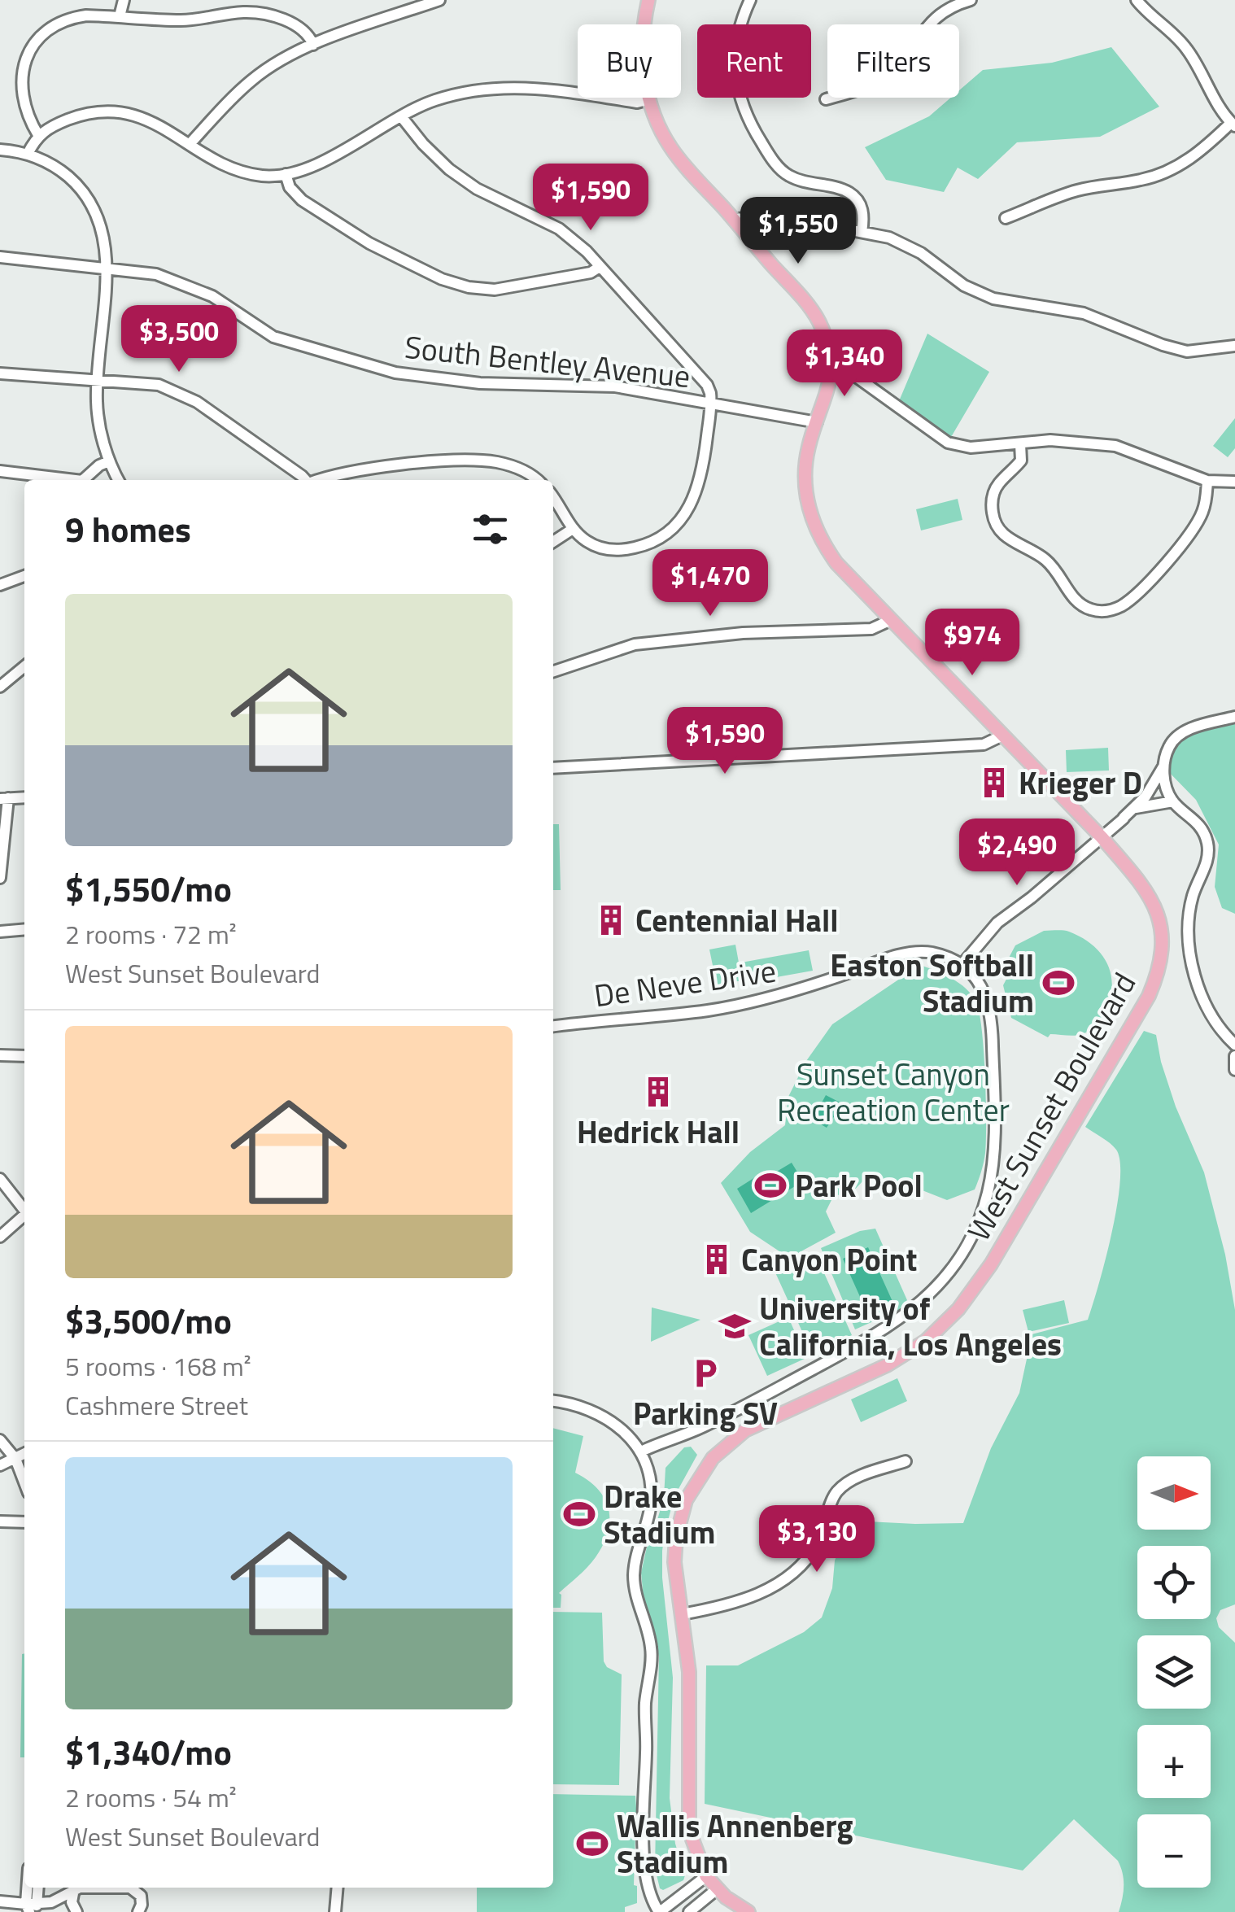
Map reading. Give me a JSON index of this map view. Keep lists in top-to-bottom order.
{
  "streets": {
    "main road": ["West Sunset Boulevard"],
    "street": ["South Bentley Avenue", "De Neve Drive"]
  },
  "crossings": [
    ["South Bentley Avenue", "West Sunset Boulevard"]
  ],
  "parks": ["Sunset Canyon Recreation Center"],
  "places": {
    "building": [
      "Krieger D",
      "Centennial Hall",
      "Hedrick Hall",
      "Canyon Point"
    ],
    "sports": [
      "Easton Softball Stadium",
      "Park Pool",
      "Drake Stadium",
      "Wallis Annenberg Stadium"
    ],
    "school or university": ["University of California, Los Angeles"],
    "parking": ["Parking SV"]
  },
  "north": "right",
  "page": {
    "chip": ["Buy", "Rent", "Filters"],
    "price": [
      "$1,590",
      "$1,550",
      "$3,500",
      "$1,340",
      "$1,470",
      "$974",
      "$1,590",
      "$2,490",
      "$3,130"
    ],
    "heading": "9 homes",
    "list": [
      {
        "name": "$1,550/mo",
        "note": "2 rooms · 72 m² · West Sunset Boulevard"
      },
      {
        "name": "$3,500/mo",
        "note": "5 rooms · 168 m² · Cashmere Street"
      },
      {
        "name": "$1,340/mo",
        "note": "2 rooms · 54 m² · West Sunset Boulevard"
      }
    ],
    "map_buttons": ["+", "−"]
  }
}
